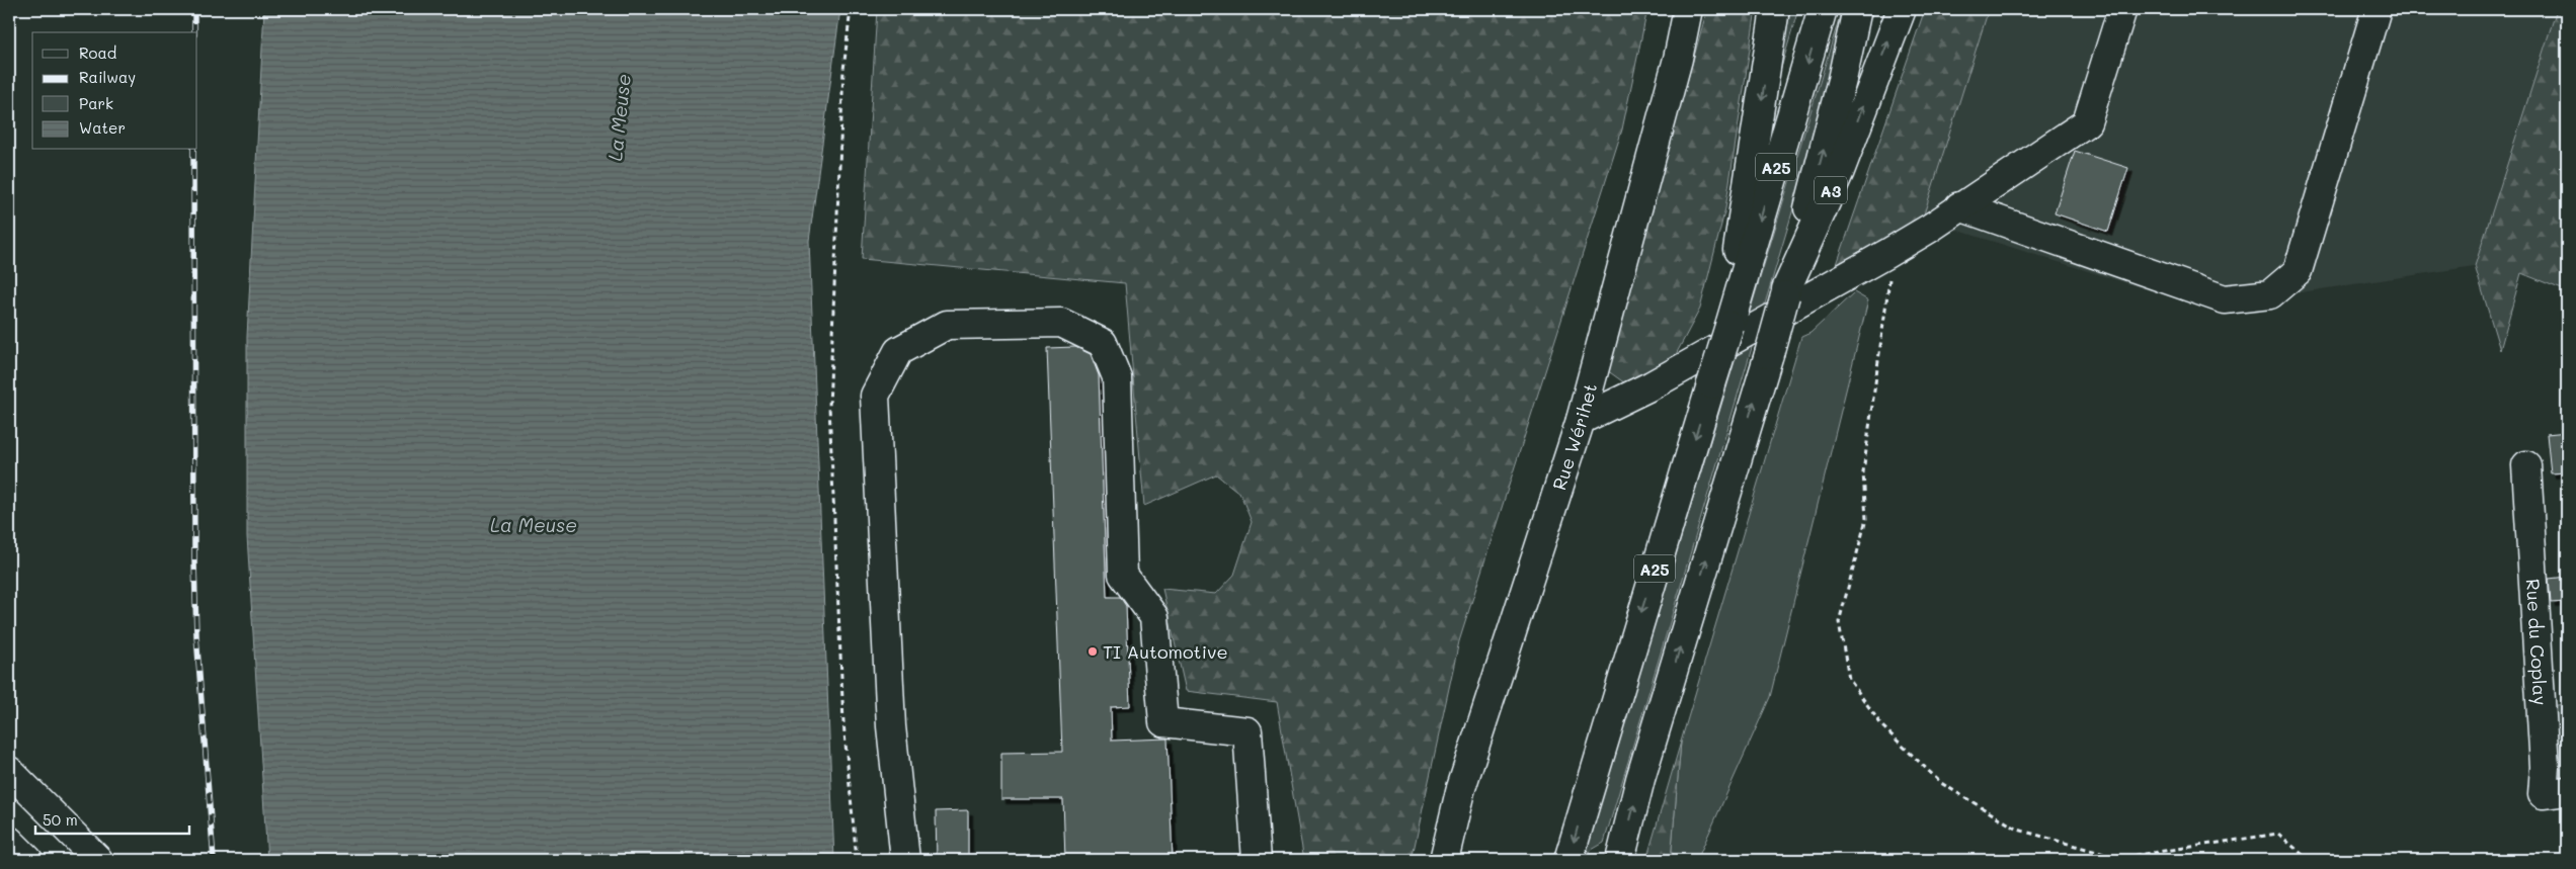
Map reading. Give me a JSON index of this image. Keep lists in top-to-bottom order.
{
  "streets": {
    "main road": [
      "A25",
      "A3",
      "Rue Wérihet",
      "Rue du Coplay"
    ]
  },
  "crossings": [
    ["A25", "A3"]
  ],
  "water": ["La Meuse"],
  "places": ["TI Automotive"],
  "legend": [
    "Road",
    "Railway",
    "Park",
    "Water"
  ],
  "scale_bar": "50 m"
}
